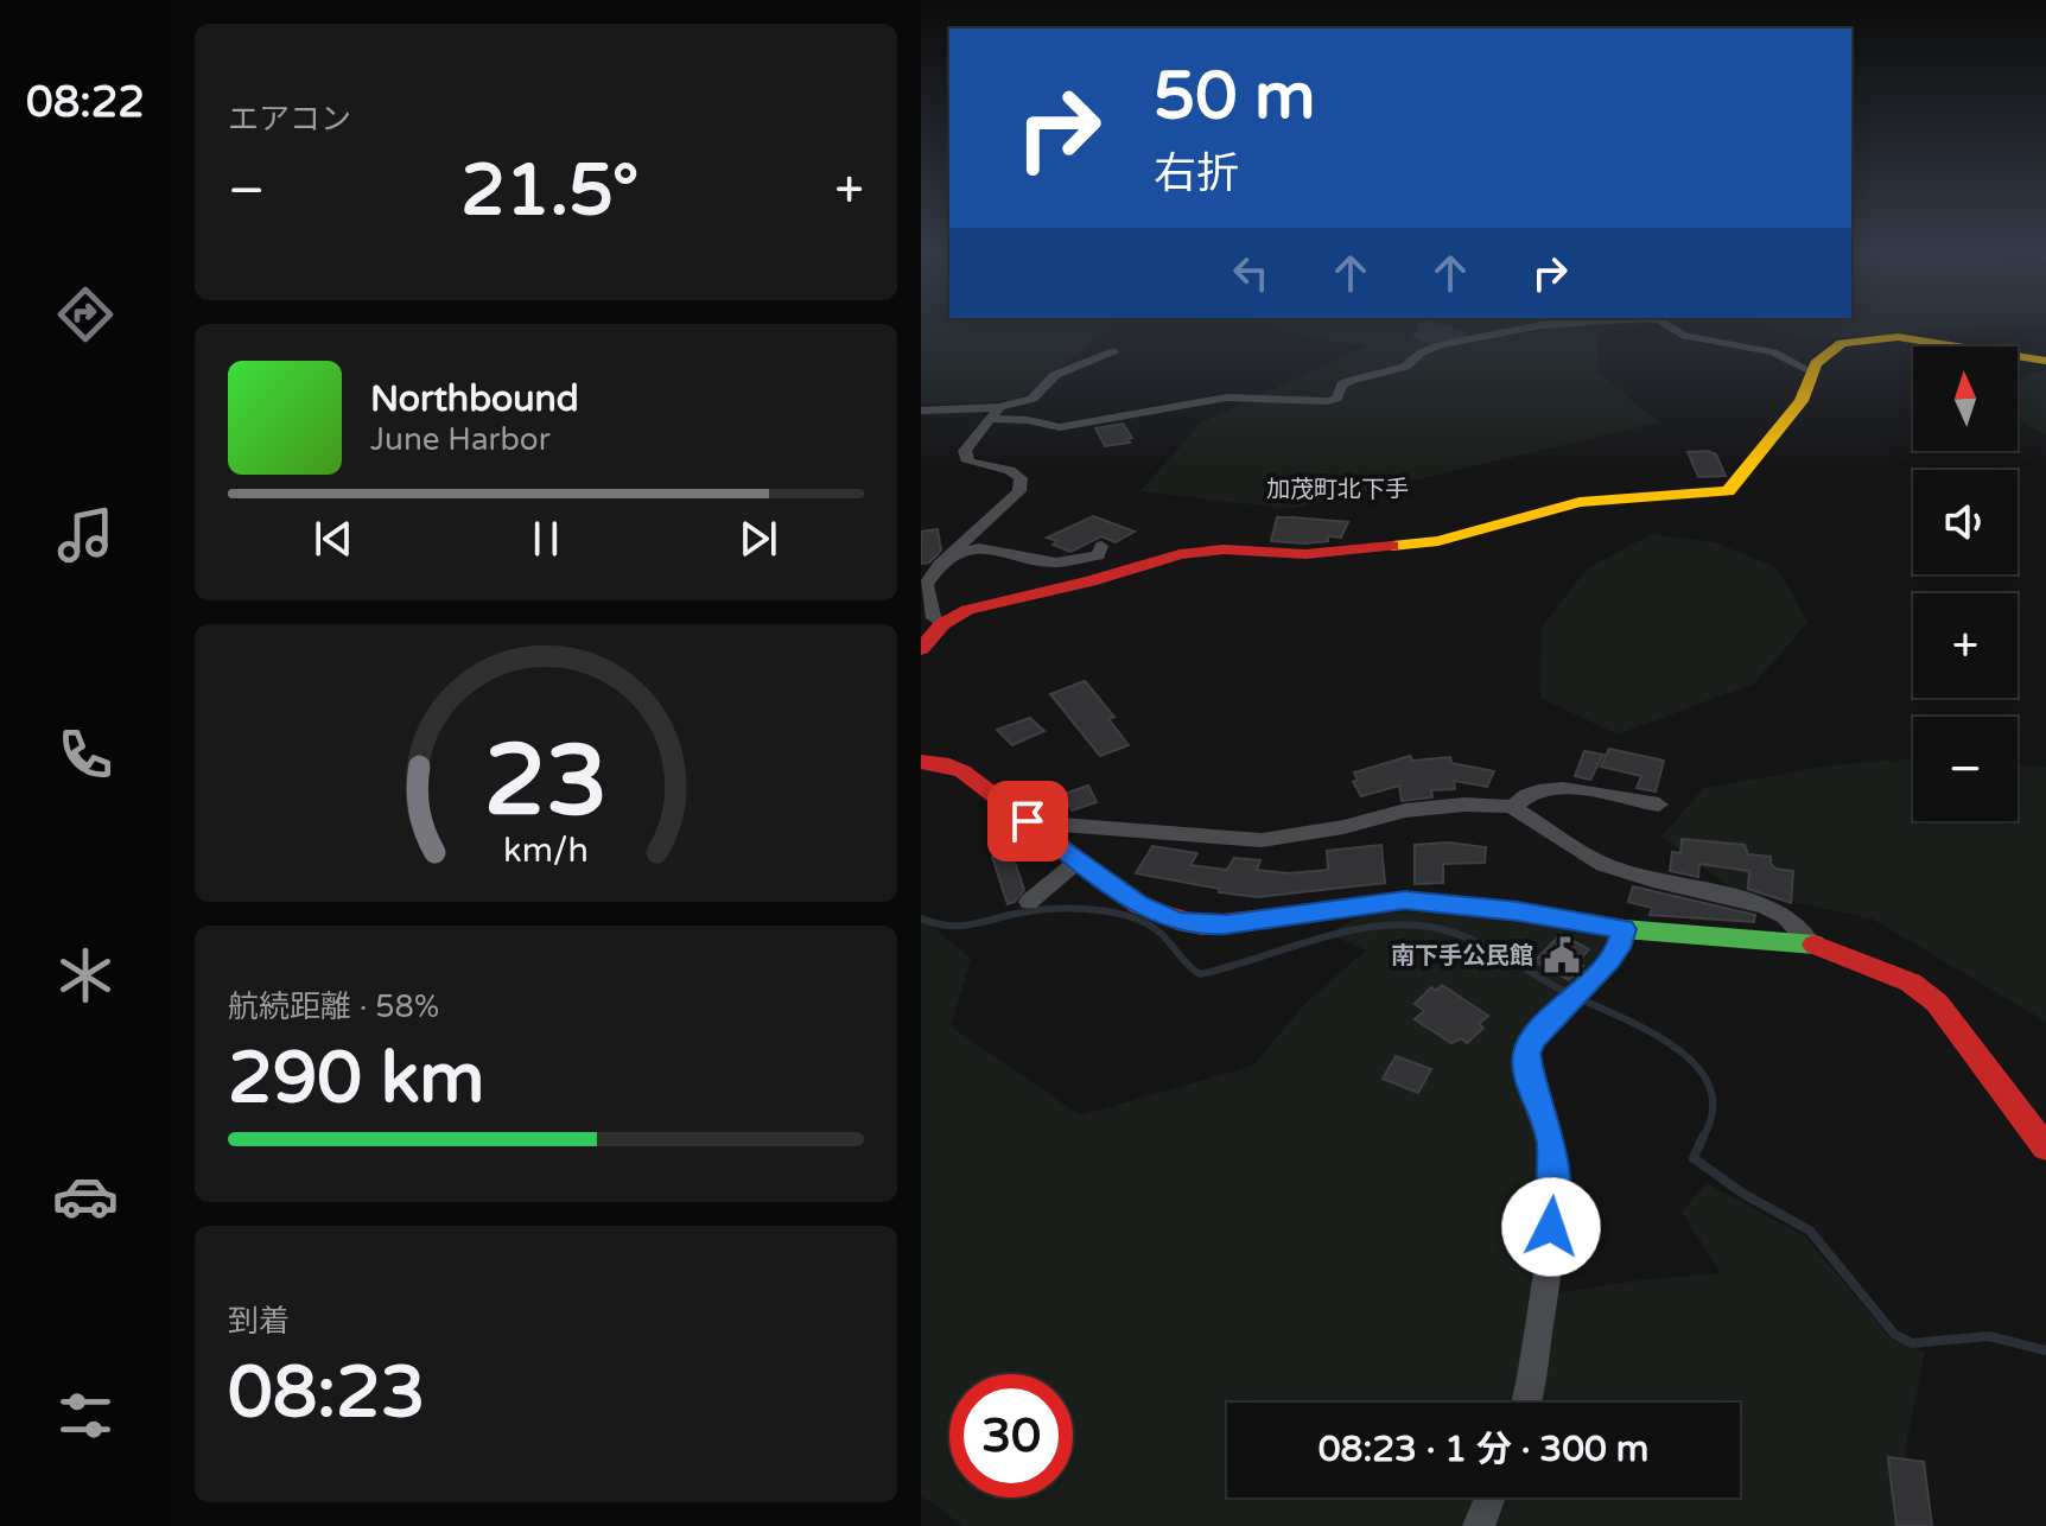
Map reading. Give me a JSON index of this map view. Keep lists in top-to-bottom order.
{
  "districts": ["加茂町北下手"],
  "places": {
    "public building": ["南下手公民館"]
  },
  "north": "top",
  "page": {
    "tabs": "08:22",
    "tile": [
      "エアコン",
      ["航続距離 · 58%", "290 km"],
      ["到着", "08:23"]
    ],
    "turn": ["50 m", "右折"],
    "heat": ["−", "21.5°", "+"],
    "map_buttons": ["+", "−"],
    "song": ["Northbound", "June Harbor"],
    "limit": "30",
    "trip": "08:23 · 1 分 · 300 m",
    "gauge": ["23", "km/h"]
  }
}
